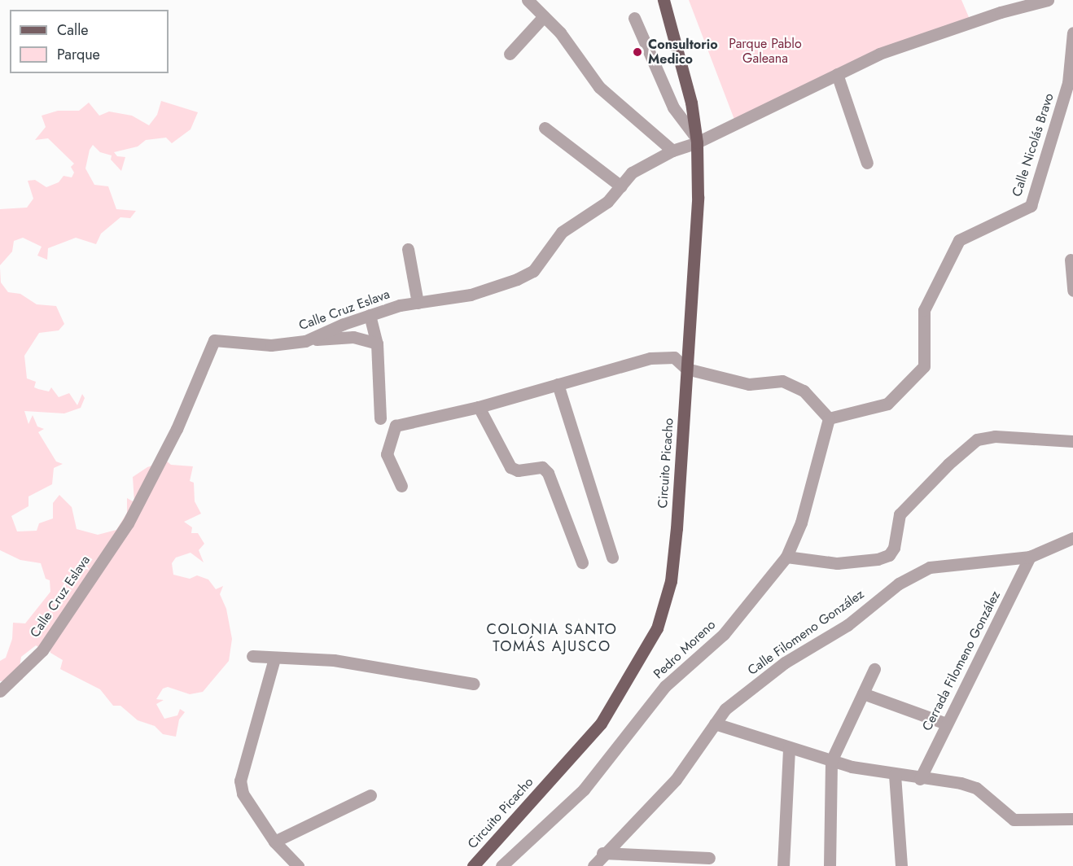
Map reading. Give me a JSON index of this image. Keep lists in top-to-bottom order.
{
  "streets": {
    "main road": ["Circuito Picacho"],
    "street": [
      "Calle Nicolás Bravo",
      "Calle Cruz Eslava",
      "Calle Filomeno González",
      "Pedro Moreno",
      "Cerrada Filomeno González"
    ]
  },
  "crossings": [
    ["Calle Nicolás Bravo", "Pedro Moreno"],
    ["Calle Cruz Eslava", "Circuito Picacho"],
    ["Calle Filomeno González", "Cerrada Filomeno González"]
  ],
  "districts": ["COLONIA SANTO TOMÁS AJUSCO"],
  "parks": ["Parque Pablo Galeana"],
  "places": ["Consultorio Medico"],
  "legend": ["Calle", "Parque"]
}
